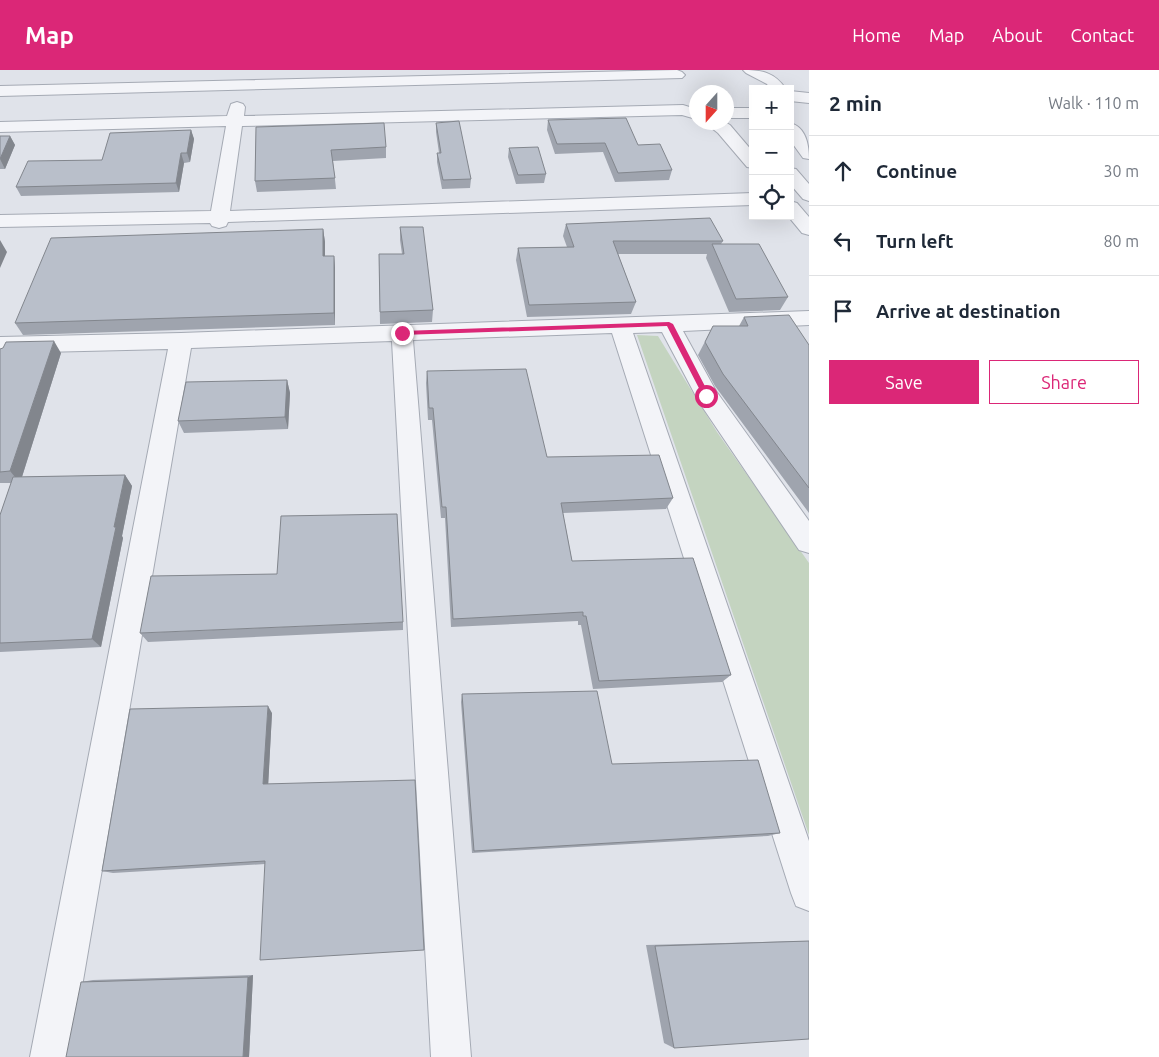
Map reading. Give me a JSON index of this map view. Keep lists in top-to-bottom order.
{
  "north": "bottom",
  "page": {
    "header": "Map",
    "nav": [
      "Home",
      "Map",
      "About",
      "Contact"
    ],
    "heading": ["2 min", "Walk · 110 m"],
    "map_buttons": ["+", "−"],
    "list": [
      ["Continue", "30 m"],
      ["Turn left", "80 m"],
      "Arrive at destination"
    ],
    "buttons": ["Save", "Share"]
  }
}
